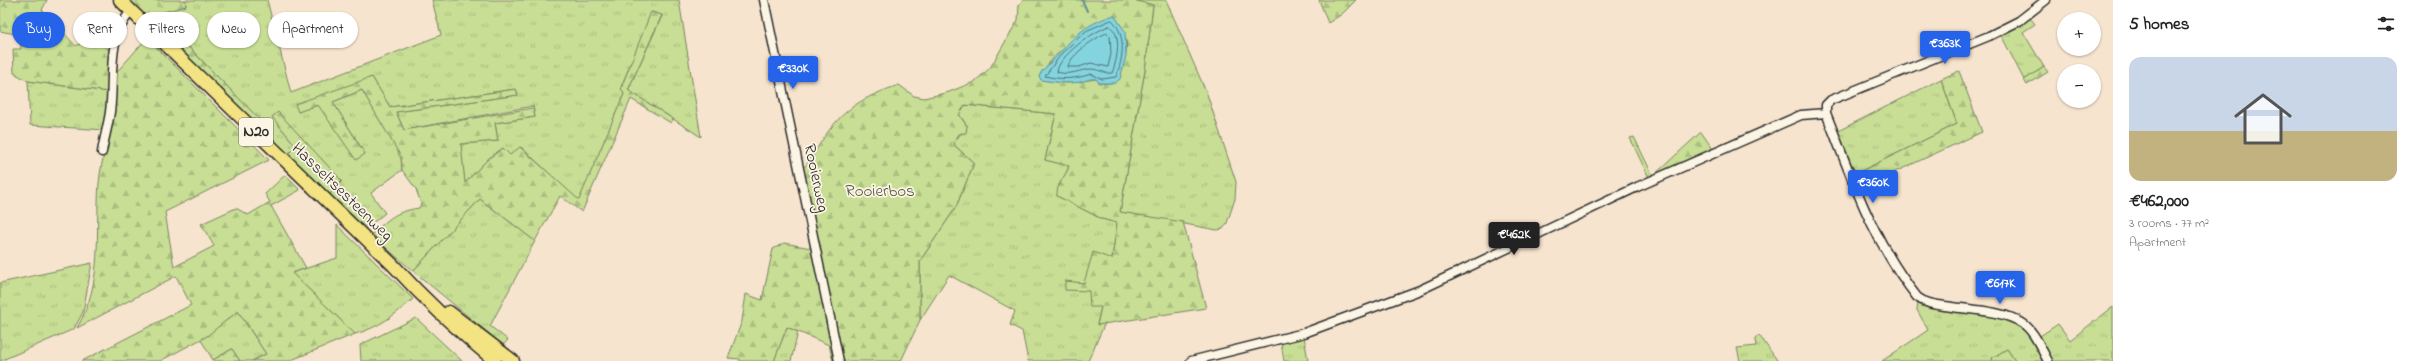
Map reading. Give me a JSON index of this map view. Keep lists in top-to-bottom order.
{
  "streets": {
    "main road": ["N20", "Hasseltsesteenweg"],
    "street": ["Rooierweg"]
  },
  "parks": ["Rooierbos"],
  "page": {
    "heading": "5 homes",
    "map_buttons": ["+", "−"],
    "chip": [
      "Buy",
      "Rent",
      "Filters",
      "New",
      "Apartment"
    ],
    "price": [
      "€363K",
      "€330K",
      "€360K",
      "€462K",
      "€617K"
    ],
    "list": [
      {
        "name": "€462,000",
        "note": "3 rooms · 77 m² · Apartment"
      }
    ]
  }
}
